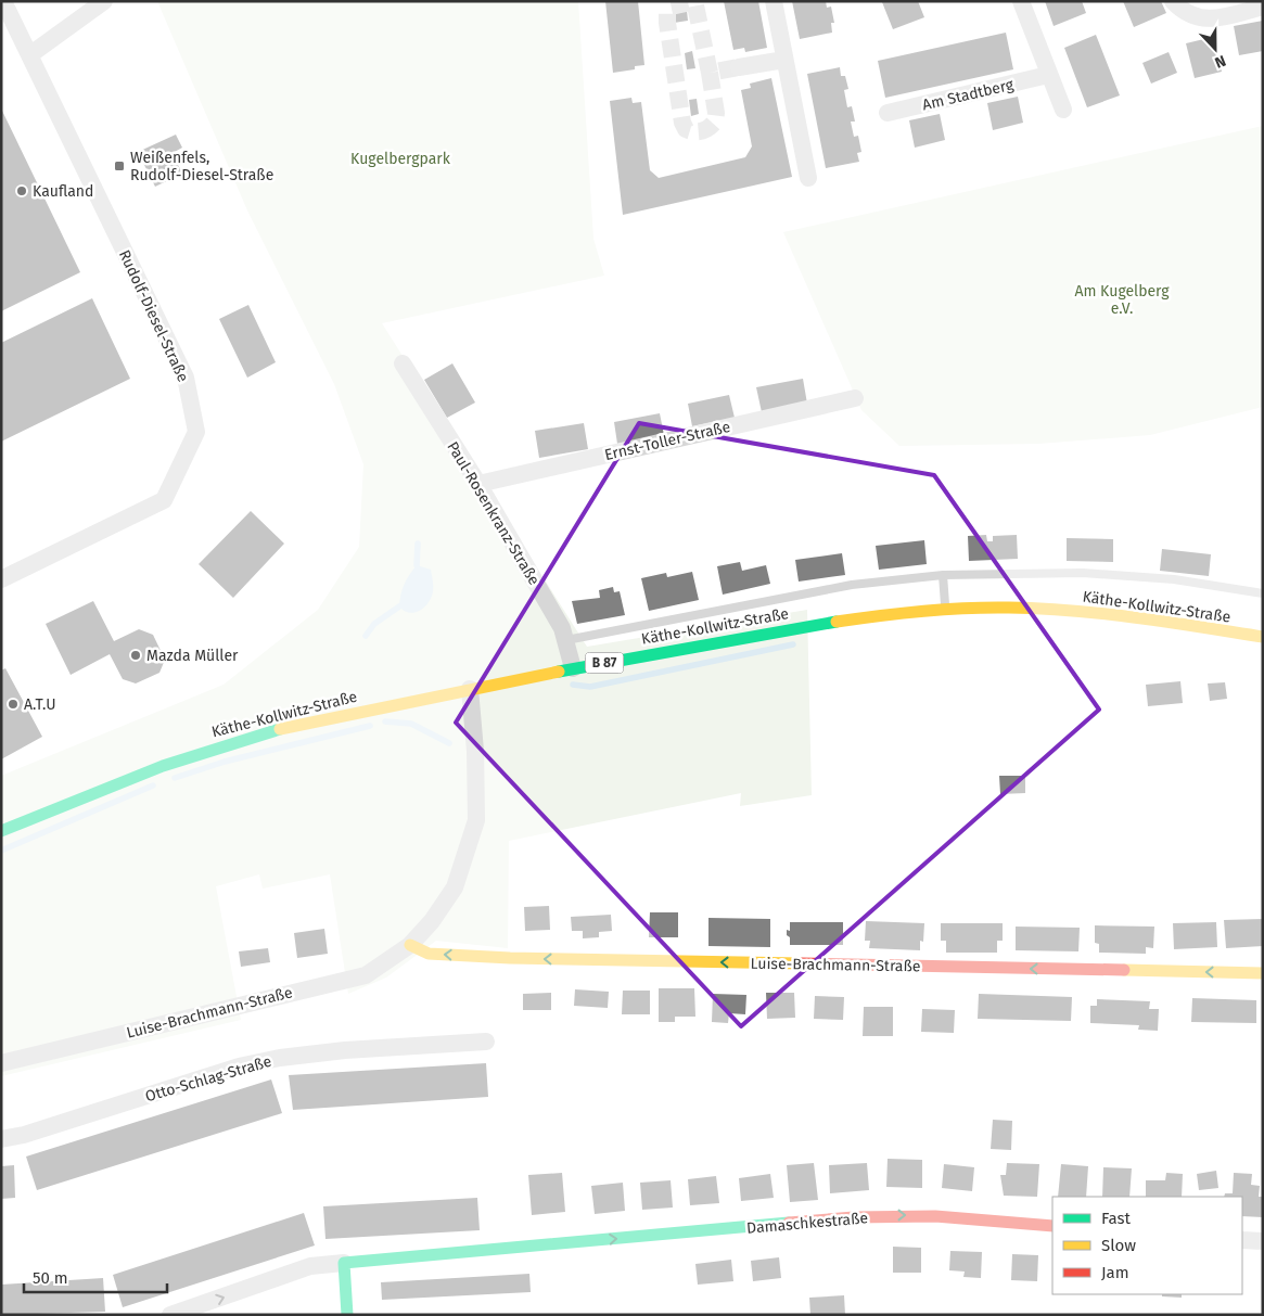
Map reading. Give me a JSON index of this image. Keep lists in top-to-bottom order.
{
  "streets": {
    "street": [
      "Am Stadtberg",
      "Rudolf-Diesel-Straße",
      "Ernst-Toller-Straße",
      "Paul-Rosenkranz-Straße",
      "Käthe-Kollwitz-Straße",
      "B 87",
      "Luise-Brachmann-Straße",
      "Otto-Schlag-Straße",
      "Damaschkestraße"
    ]
  },
  "crossings": [
    ["Ernst-Toller-Straße", "Paul-Rosenkranz-Straße"],
    ["Paul-Rosenkranz-Straße", "Käthe-Kollwitz-Straße"],
    ["Käthe-Kollwitz-Straße", "Luise-Brachmann-Straße"]
  ],
  "one_way": ["Luise-Brachmann-Straße", "Damaschkestraße"],
  "parks": ["Kugelbergpark", "Am Kugelberg e.V."],
  "places": {
    "transit": ["Weißenfels, Rudolf-Diesel-Straße"],
    "other": ["Kaufland", "Mazda Müller", "A.T.U"]
  },
  "legend": ["Fast", "Slow", "Jam"],
  "scale_bar": "50 m",
  "north": "bottom"
}
